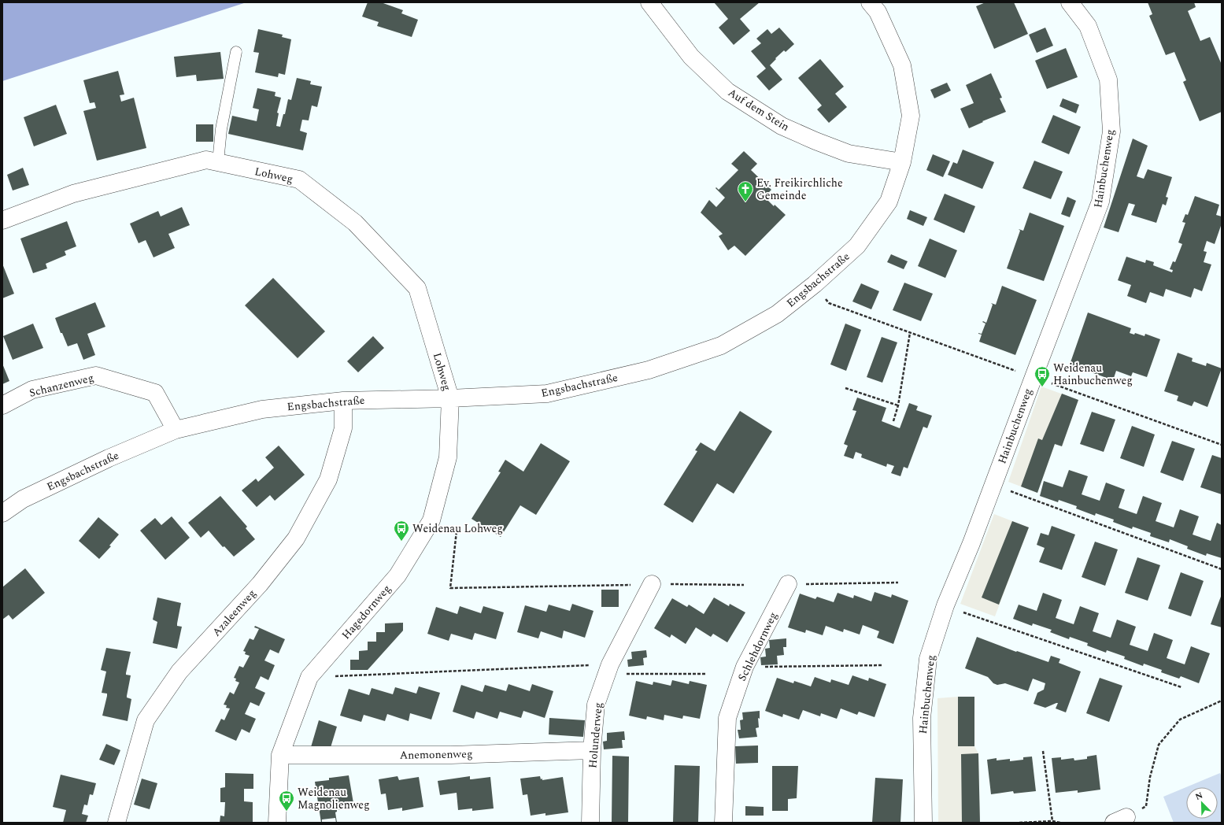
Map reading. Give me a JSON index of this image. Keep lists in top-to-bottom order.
{
  "streets": {
    "street": [
      "Auf dem Stein",
      "Hainbuchenweg",
      "Lohweg",
      "Engsbachstraße",
      "Schanzenweg",
      "Hagedornweg",
      "Azaleenweg",
      "Schlehdornweg",
      "Holunderweg",
      "Anemonenweg"
    ]
  },
  "crossings": [
    ["Auf dem Stein", "Engsbachstraße"],
    ["Lohweg", "Engsbachstraße"],
    ["Lohweg", "Hagedornweg"],
    ["Engsbachstraße", "Schanzenweg"],
    ["Engsbachstraße", "Hagedornweg"],
    ["Engsbachstraße", "Azaleenweg"],
    ["Hagedornweg", "Anemonenweg"],
    ["Holunderweg", "Anemonenweg"]
  ],
  "places": {
    "church": ["Ev. Freikirchliche Gemeinde"],
    "bus stop": ["Weidenau Hainbuchenweg", "Weidenau Lohweg", "Weidenau Magnolienweg"]
  },
  "north": "top left"
}
